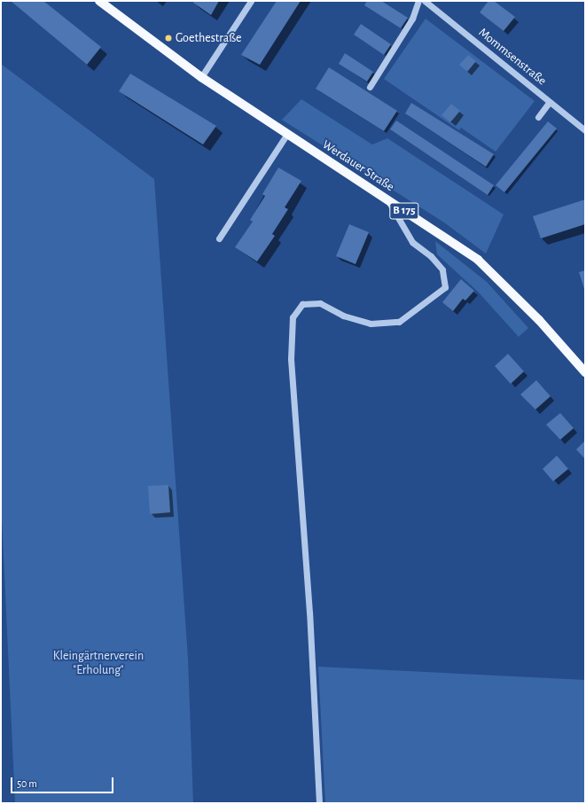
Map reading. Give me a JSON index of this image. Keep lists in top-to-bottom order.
{
  "streets": {
    "main road": ["Werdauer Straße", "B 175"],
    "street": ["Mommsenstraße"]
  },
  "parks": ["Kleingärtnerverein \"Erholung\""],
  "places": ["Goethestraße"],
  "scale_bar": "50 m"
}
